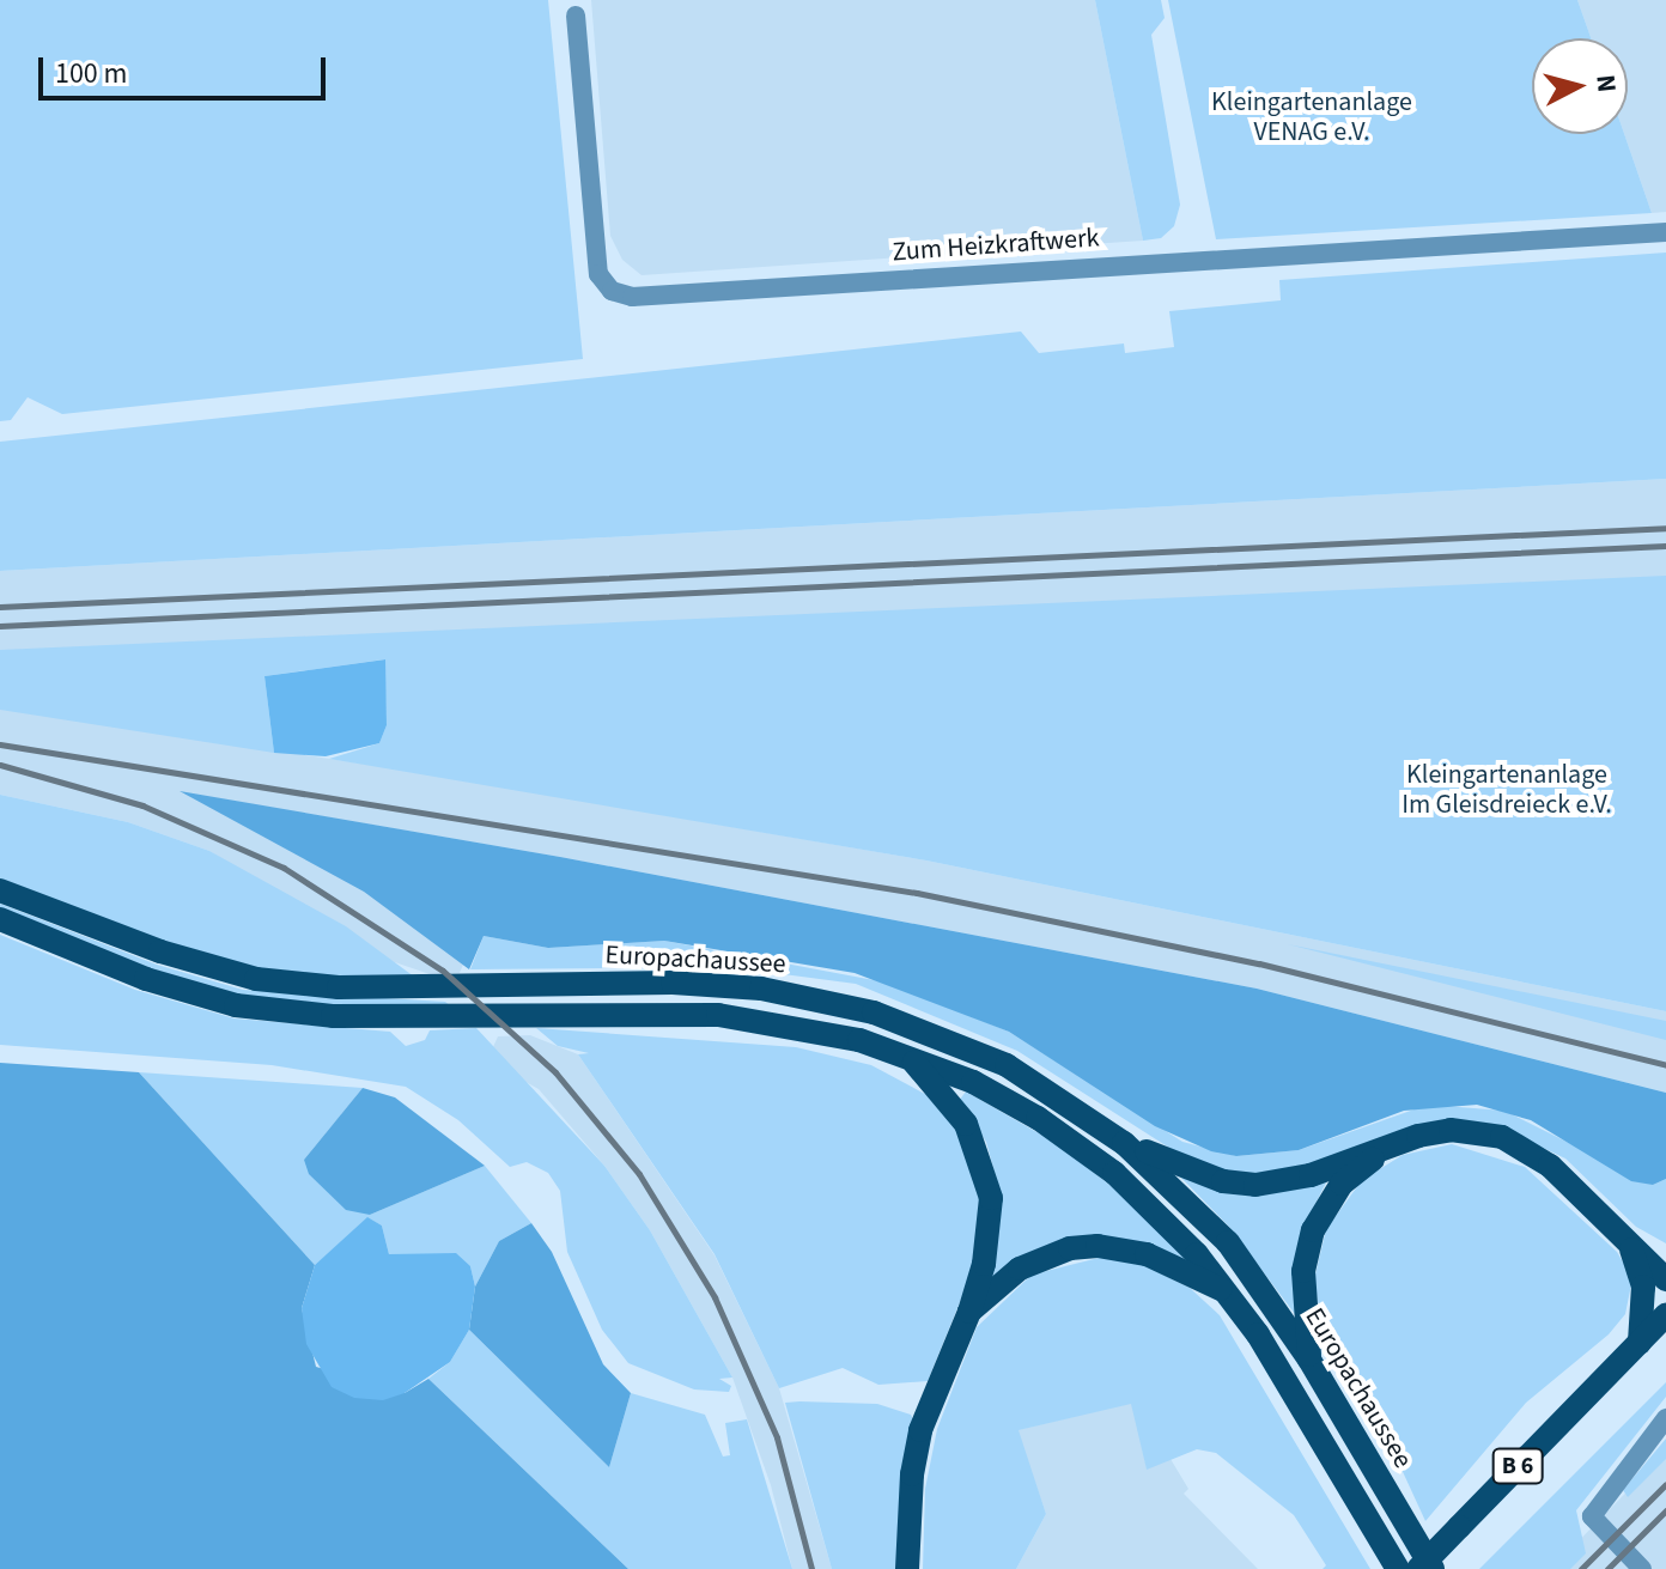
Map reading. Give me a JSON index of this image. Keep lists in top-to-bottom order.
{
  "streets": {
    "main road": ["Europachaussee", "B 6"],
    "street": ["Zum Heizkraftwerk"]
  },
  "parks": ["Kleingartenanlage VENAG e.V.", "Kleingartenanlage Im Gleisdreieck e.V."],
  "scale_bar": "100 m",
  "north": "right"
}
